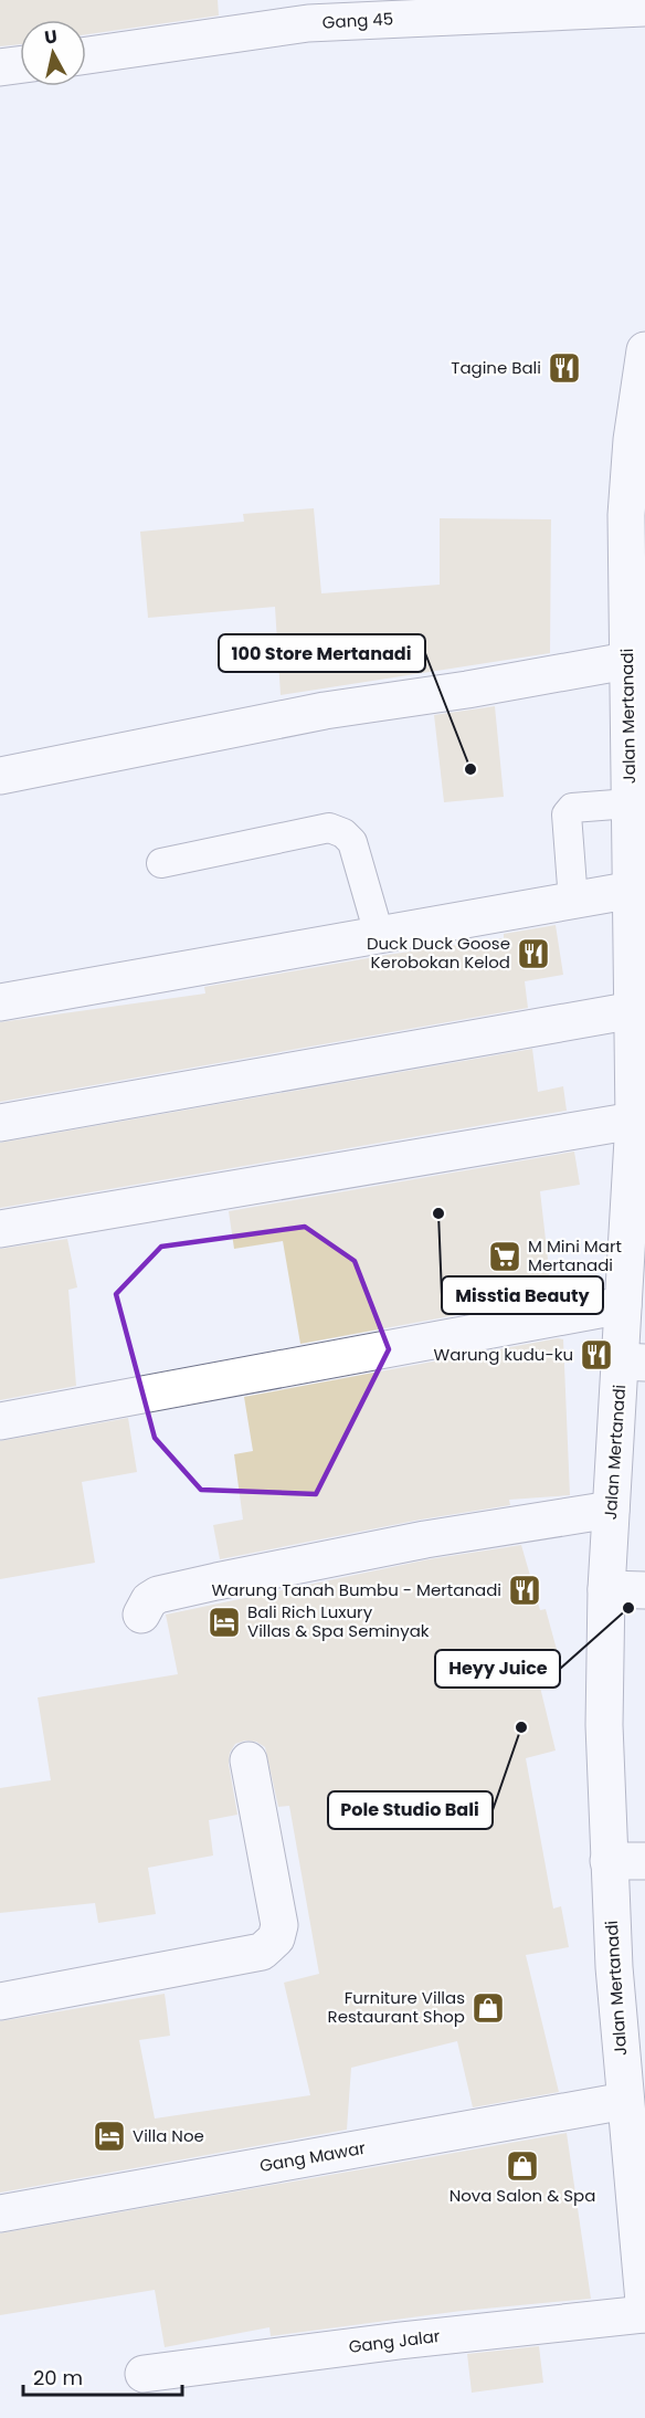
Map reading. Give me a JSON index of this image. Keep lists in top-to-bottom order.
{
  "streets": {
    "street": [
      "Gang 45",
      "Jalan Mertanadi",
      "Gang Mawar",
      "Gang Jalar"
    ]
  },
  "crossings": [
    ["Jalan Mertanadi", "Gang Mawar"],
    ["Jalan Mertanadi", "Gang Jalar"]
  ],
  "places": {
    "restaurant": [
      "Tagine Bali",
      "Duck Duck Goose Kerobokan Kelod",
      "Warung kudu-ku",
      "Warung Tanah Bumbu - Mertanadi"
    ],
    "other": [
      "100 Store Mertanadi",
      "Misstia Beauty",
      "Heyy Juice",
      "Pole Studio Bali"
    ],
    "supermarket": ["M Mini Mart Mertanadi"],
    "hotel": ["Bali Rich Luxury Villas & Spa Seminyak", "Villa Noe"],
    "shop": ["Furniture Villas Restaurant Shop", "Nova Salon & Spa"]
  },
  "scale_bar": "20 m",
  "north": "top"
}
